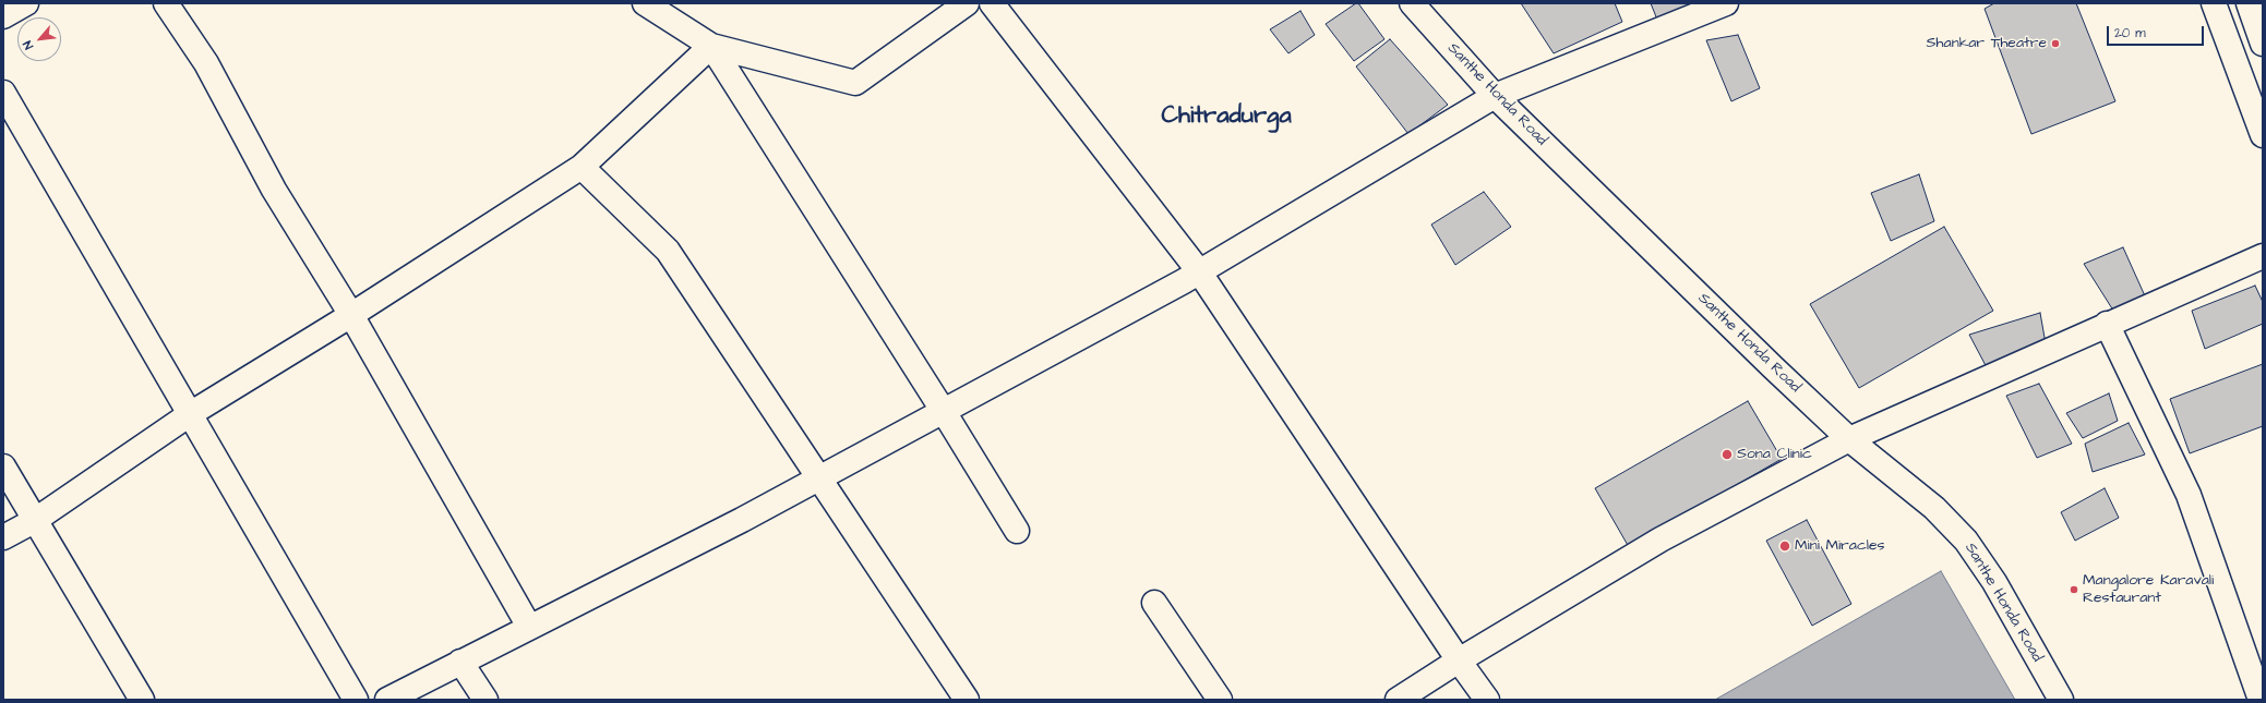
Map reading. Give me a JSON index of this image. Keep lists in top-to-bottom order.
{
  "streets": {
    "street": ["Santhe Honda Road"]
  },
  "districts": ["Chitradurga"],
  "places": [
    "Shankar Theatre",
    "Sona Clinic",
    "Mini Miracles",
    "Mangalore Karavali Restaurant"
  ],
  "scale_bar": "20 m",
  "north": "bottom left"
}
